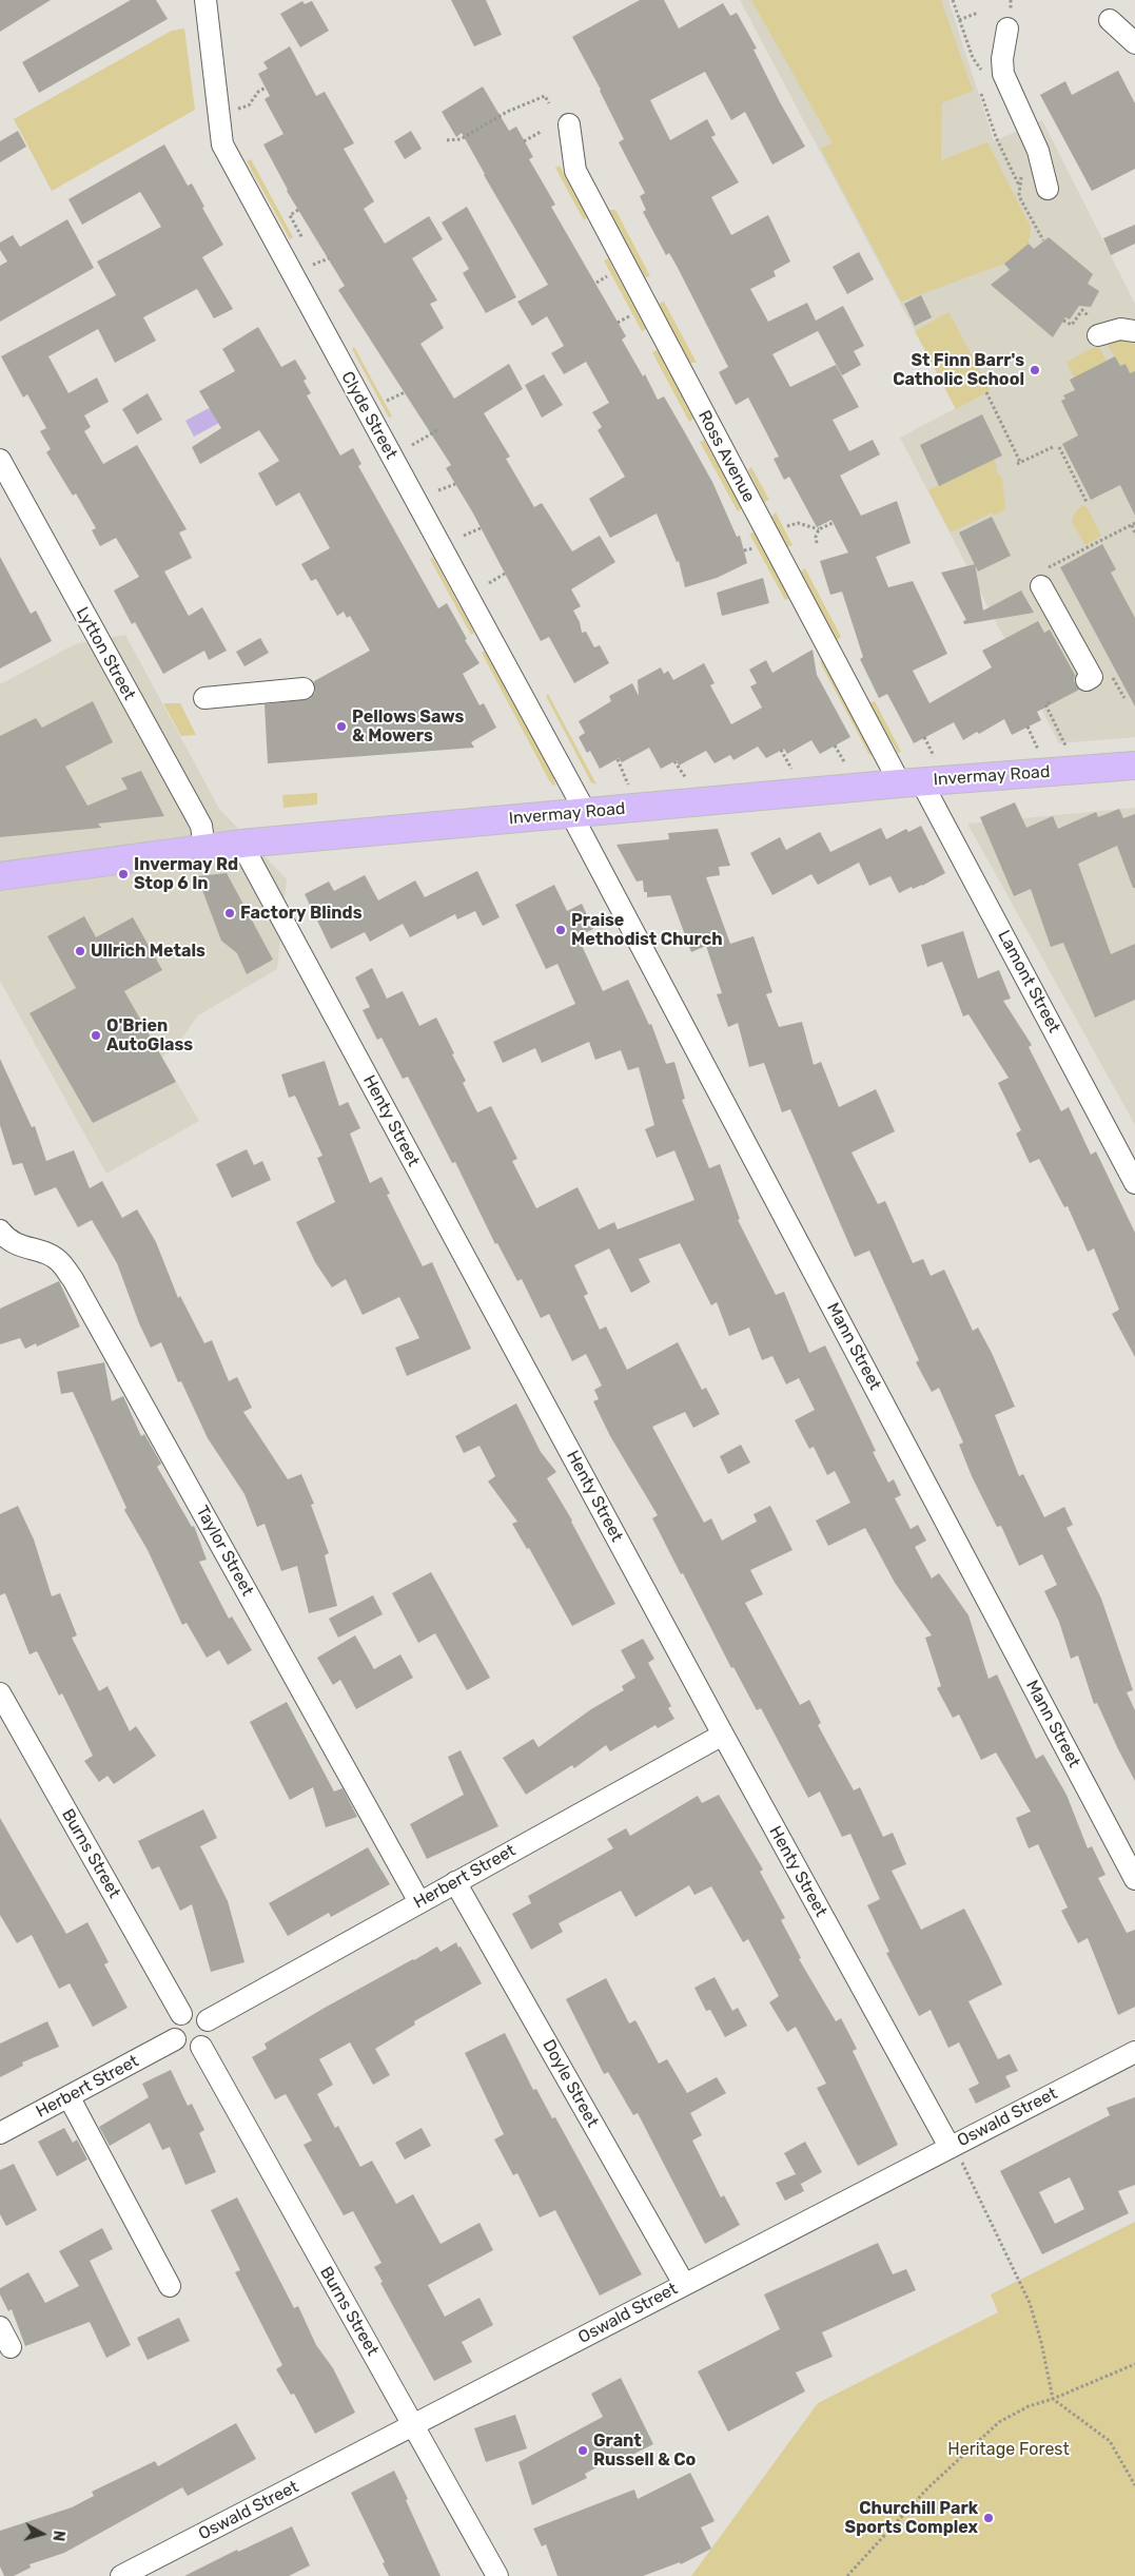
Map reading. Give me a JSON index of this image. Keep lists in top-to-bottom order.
{
  "streets": {
    "main road": ["Invermay Road"],
    "street": [
      "Clyde Street",
      "Ross Avenue",
      "Lytton Street",
      "Lamont Street",
      "Henty Street",
      "Mann Street",
      "Taylor Street",
      "Burns Street",
      "Herbert Street",
      "Doyle Street",
      "Oswald Street"
    ]
  },
  "crossings": [
    ["Clyde Street", "Invermay Road"],
    ["Clyde Street", "Mann Street"],
    ["Ross Avenue", "Invermay Road"],
    ["Ross Avenue", "Lamont Street"],
    ["Lytton Street", "Invermay Road"],
    ["Invermay Road", "Lamont Street"],
    ["Invermay Road", "Henty Street"],
    ["Invermay Road", "Mann Street"],
    ["Henty Street", "Herbert Street"],
    ["Henty Street", "Oswald Street"],
    ["Taylor Street", "Herbert Street"],
    ["Burns Street", "Herbert Street"],
    ["Burns Street", "Oswald Street"],
    ["Herbert Street", "Doyle Street"],
    ["Doyle Street", "Oswald Street"]
  ],
  "parks": ["Heritage Forest"],
  "places": [
    "St Finn Barr's Catholic School",
    "Pellows Saws & Mowers",
    "Invermay Rd Stop 6 In",
    "Factory Blinds",
    "Praise Methodist Church",
    "Ullrich Metals",
    "O'Brien AutoGlass",
    "Grant Russell & Co",
    "Churchill Park Sports Complex"
  ],
  "north": "right"
}
